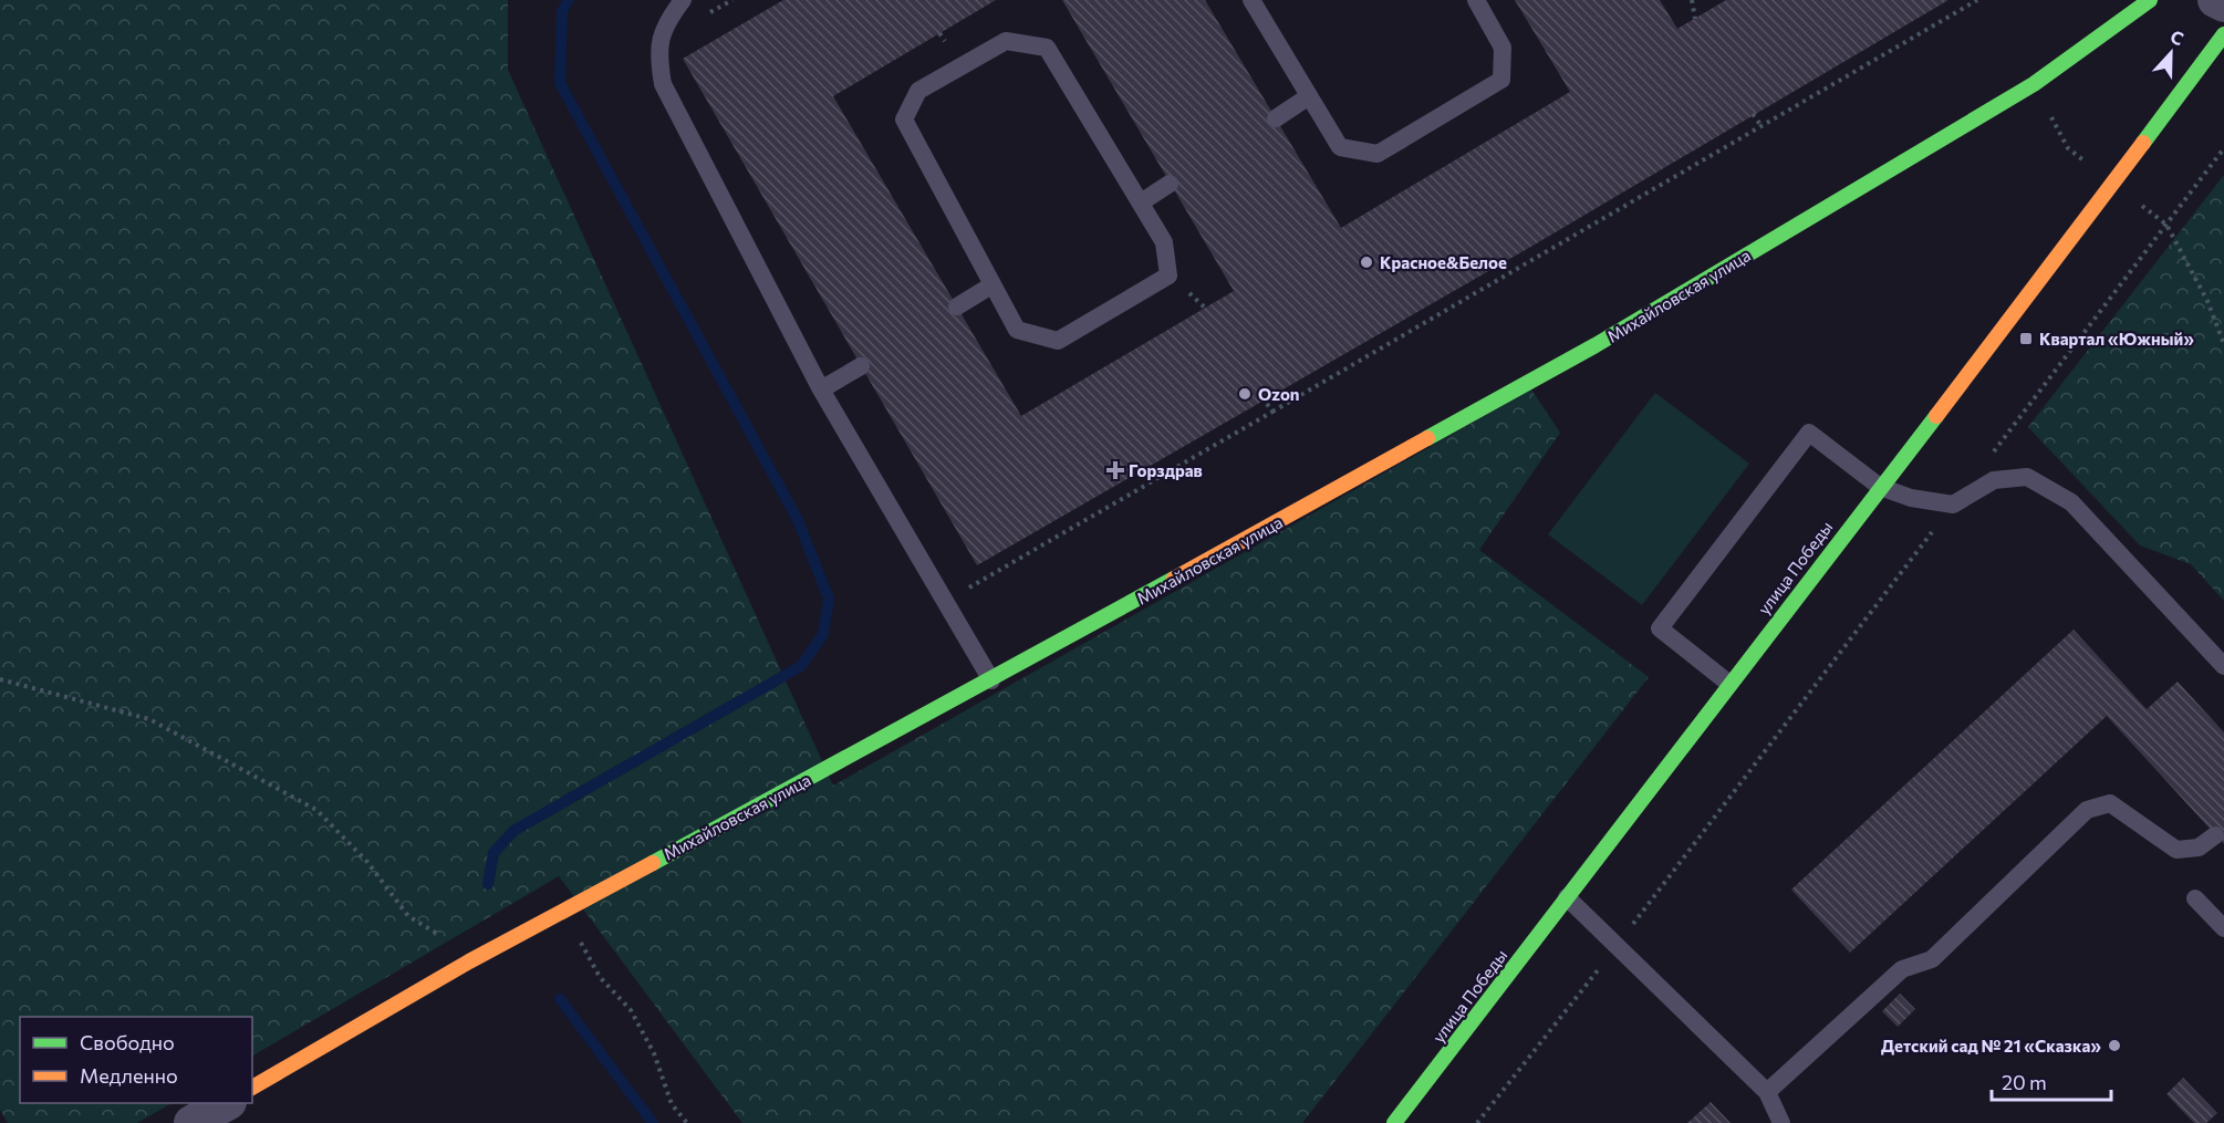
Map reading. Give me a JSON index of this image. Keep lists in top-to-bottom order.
{
  "streets": {
    "street": ["Михайловская улица", "улица Победы"]
  },
  "places": {
    "other": ["Красное&Белое", "Ozon", "Детский сад № 21 «Сказка»"],
    "transit": ["Квартал «Южный»"],
    "health": ["Горздрав"]
  },
  "legend": ["Свободно", "Медленно"],
  "scale_bar": "20 m",
  "north": "top"
}
